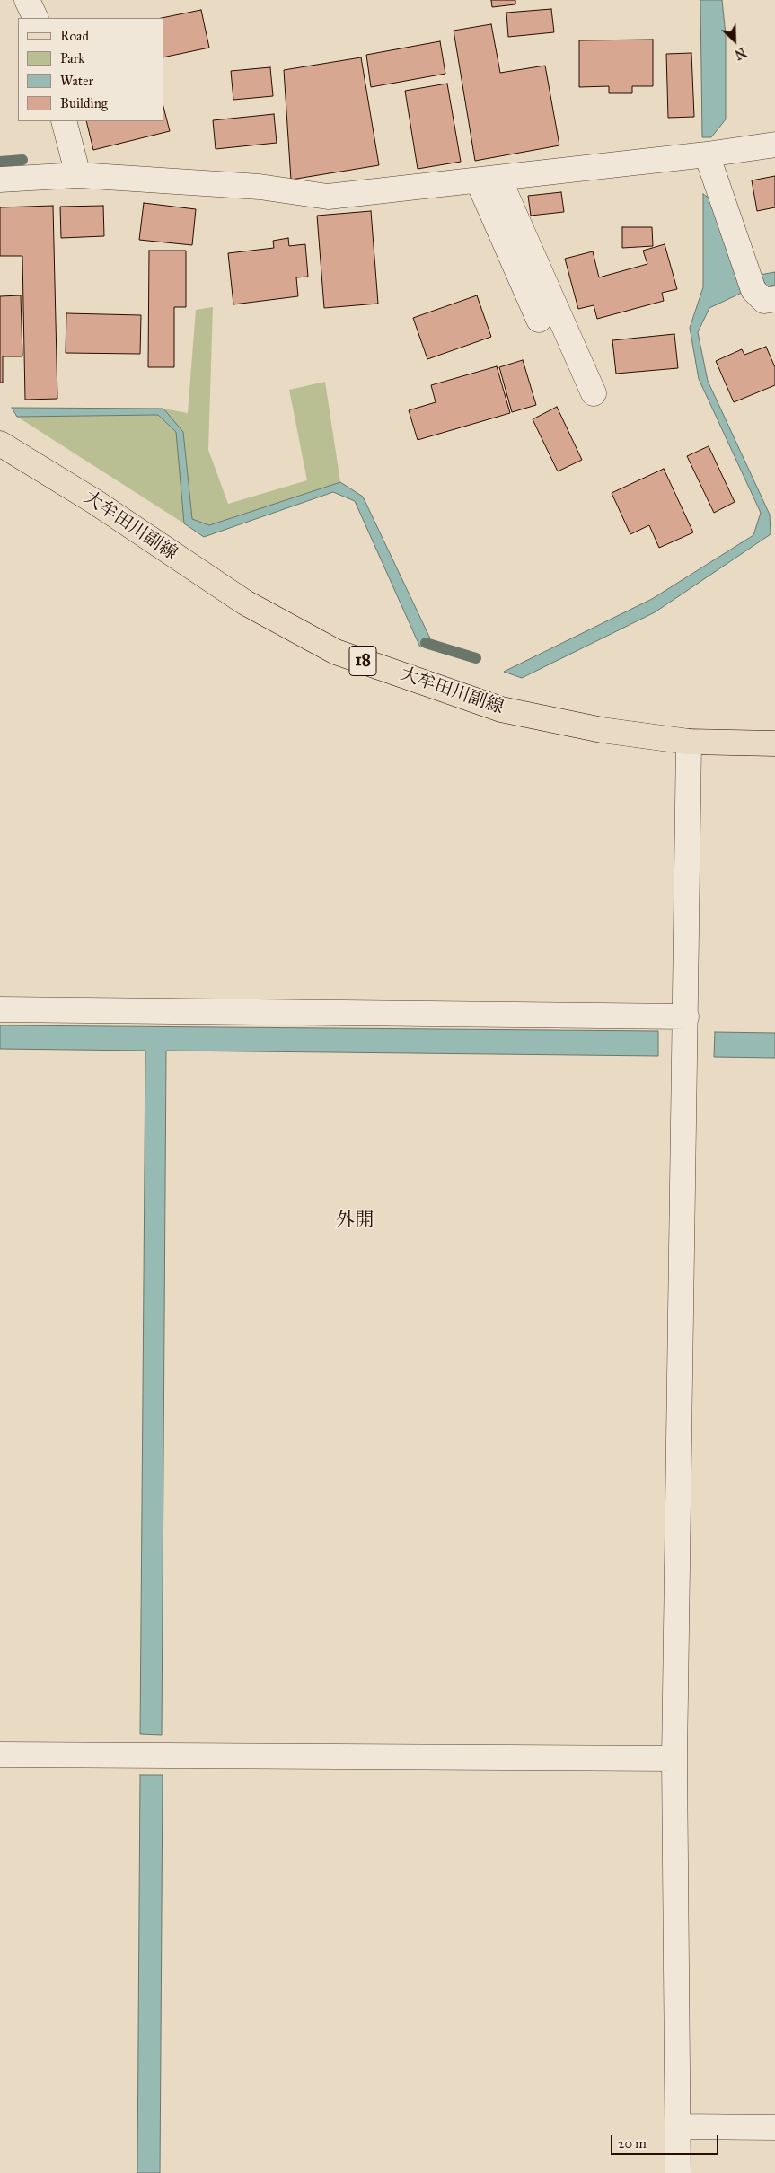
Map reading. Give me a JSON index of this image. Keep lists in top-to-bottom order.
{
  "streets": {
    "main road": ["大牟田川副線", "18"]
  },
  "districts": ["外開"],
  "legend": [
    "Road",
    "Park",
    "Water",
    "Building"
  ],
  "scale_bar": "20 m",
  "north": "bottom right"
}
